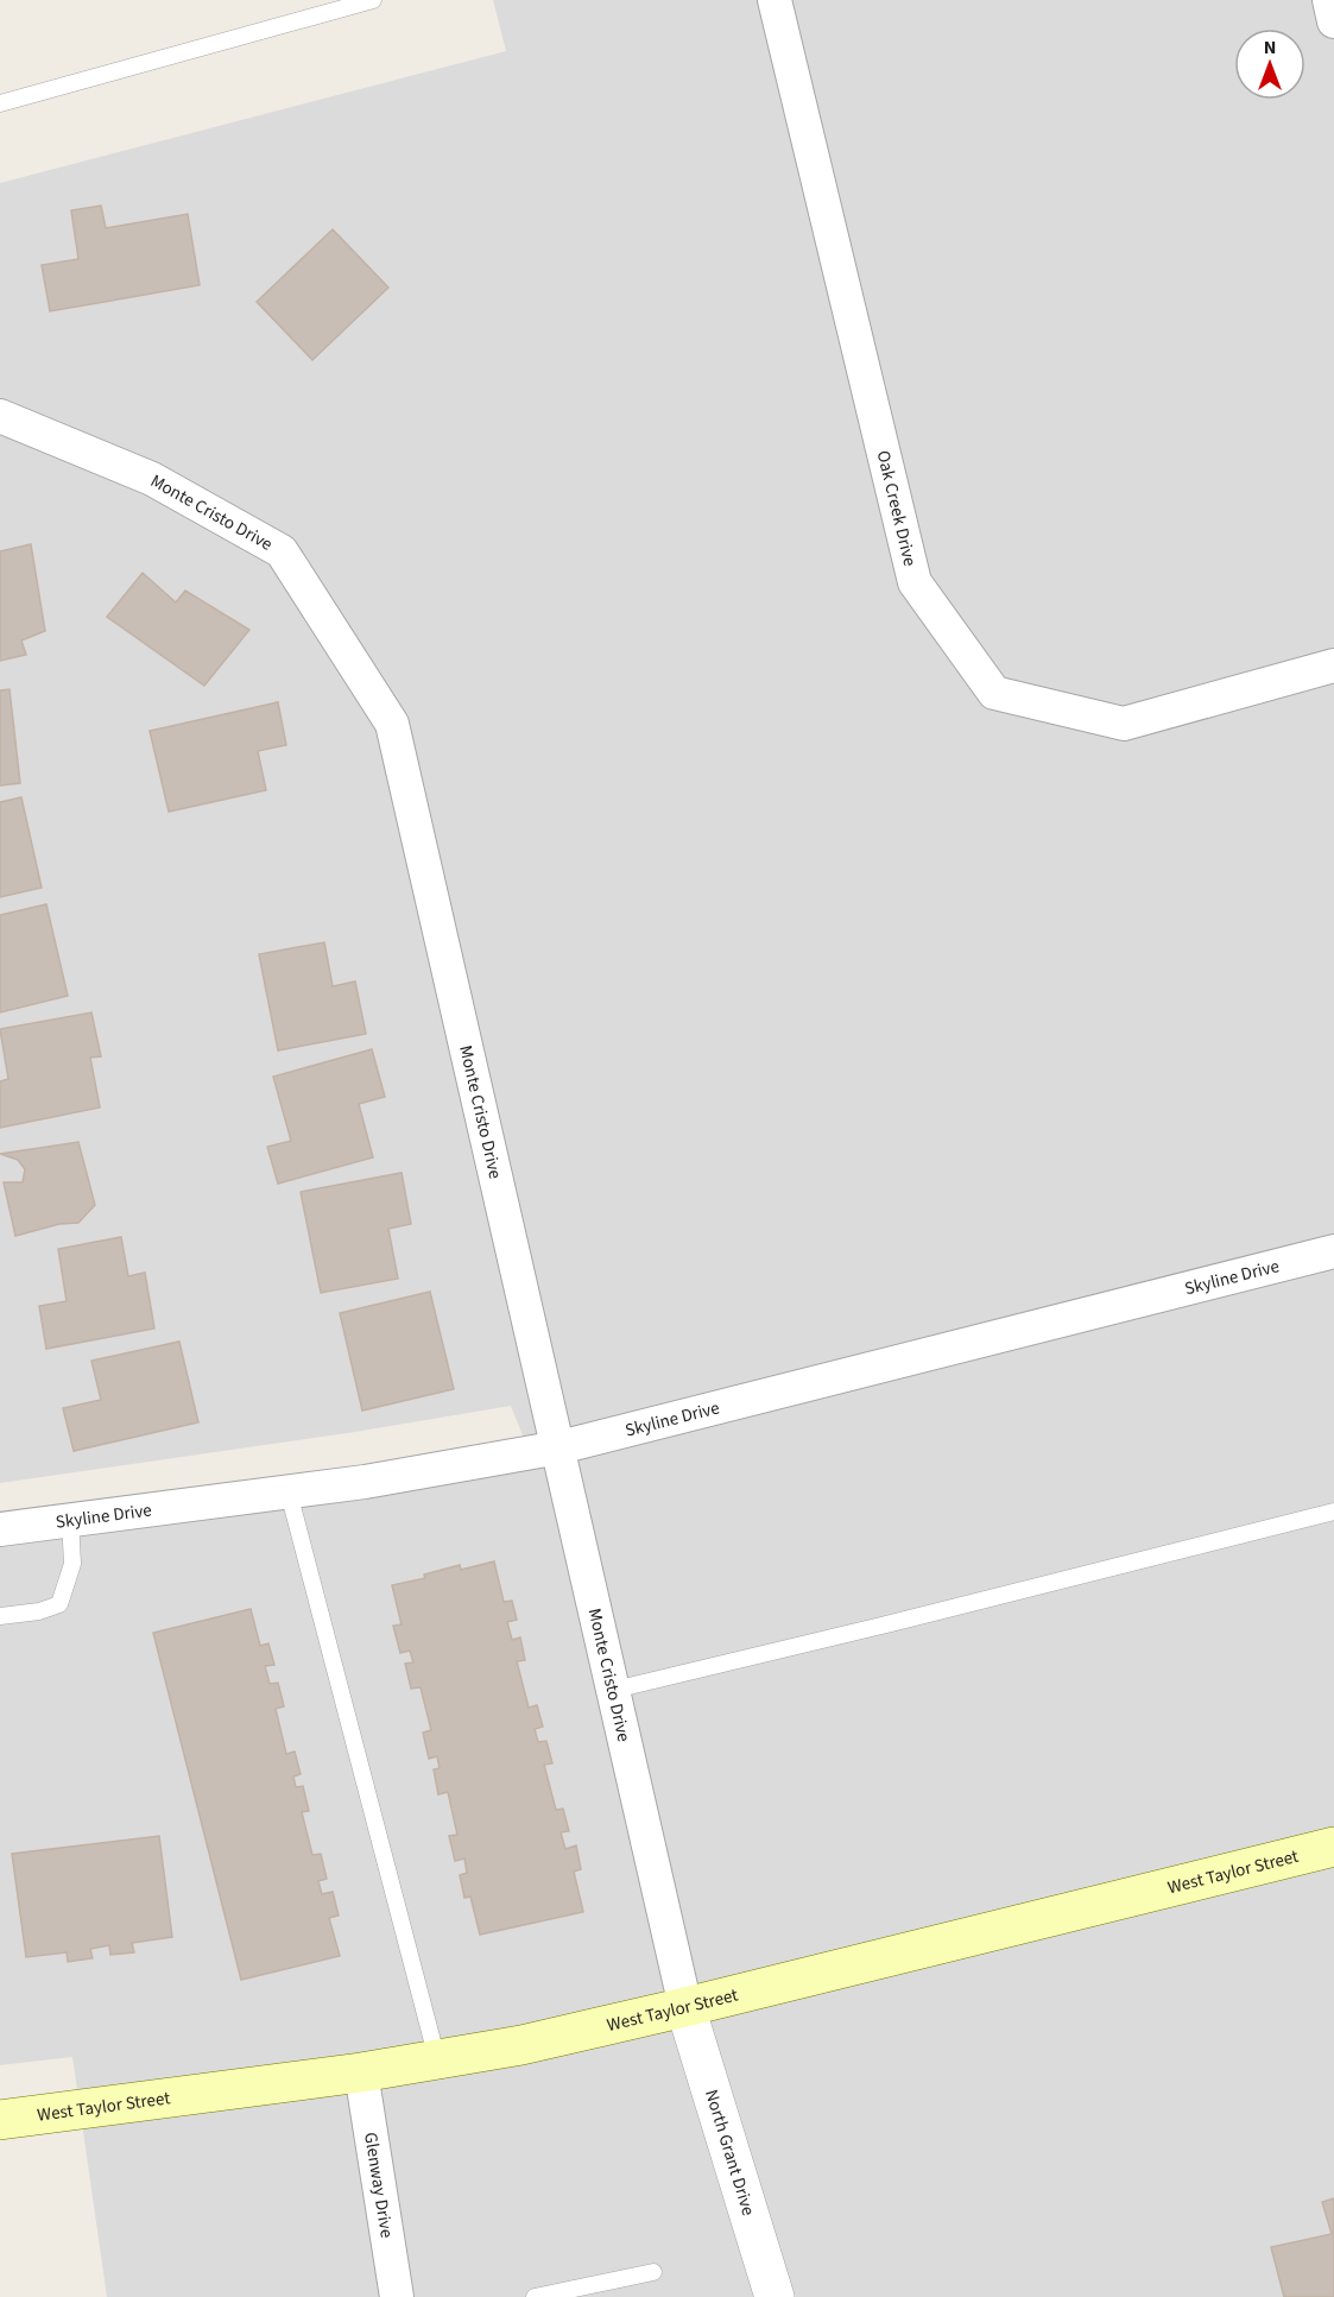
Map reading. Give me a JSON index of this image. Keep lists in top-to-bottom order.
{
  "streets": {
    "main road": ["West Taylor Street"],
    "street": [
      "Oak Creek Drive",
      "Monte Cristo Drive",
      "Skyline Drive",
      "North Grant Drive",
      "Glenway Drive"
    ]
  },
  "crossings": [
    ["Monte Cristo Drive", "Skyline Drive"],
    ["Monte Cristo Drive", "West Taylor Street"],
    ["Monte Cristo Drive", "North Grant Drive"],
    ["West Taylor Street", "North Grant Drive"],
    ["West Taylor Street", "Glenway Drive"]
  ],
  "north": "top"
}
